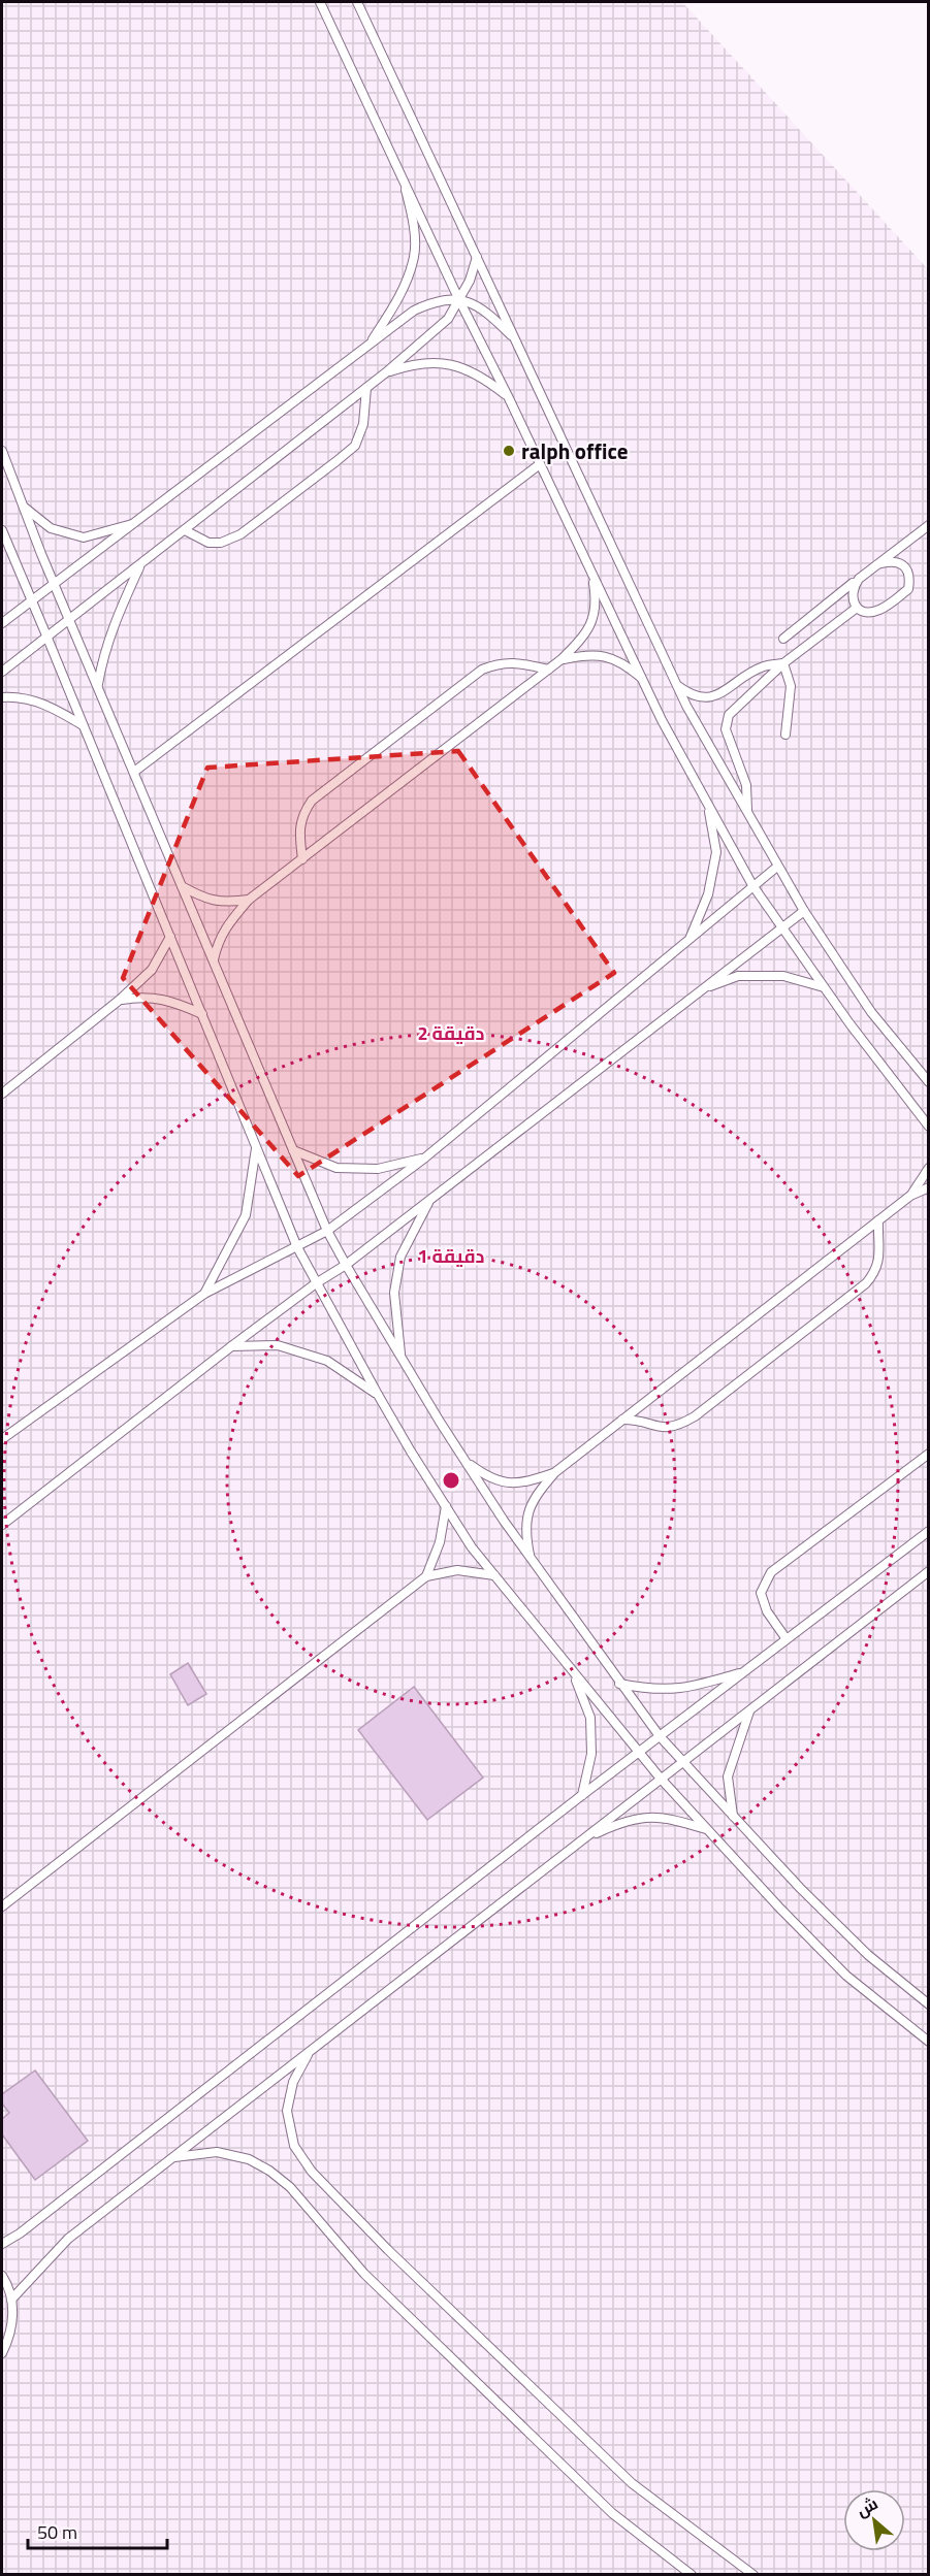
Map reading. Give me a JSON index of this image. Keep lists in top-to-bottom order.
{
  "places": ["ralph office"],
  "scale_bar": "50 m",
  "north": "top left",
  "rings": ["2 دقيقة", "1 دقيقة"]
}
